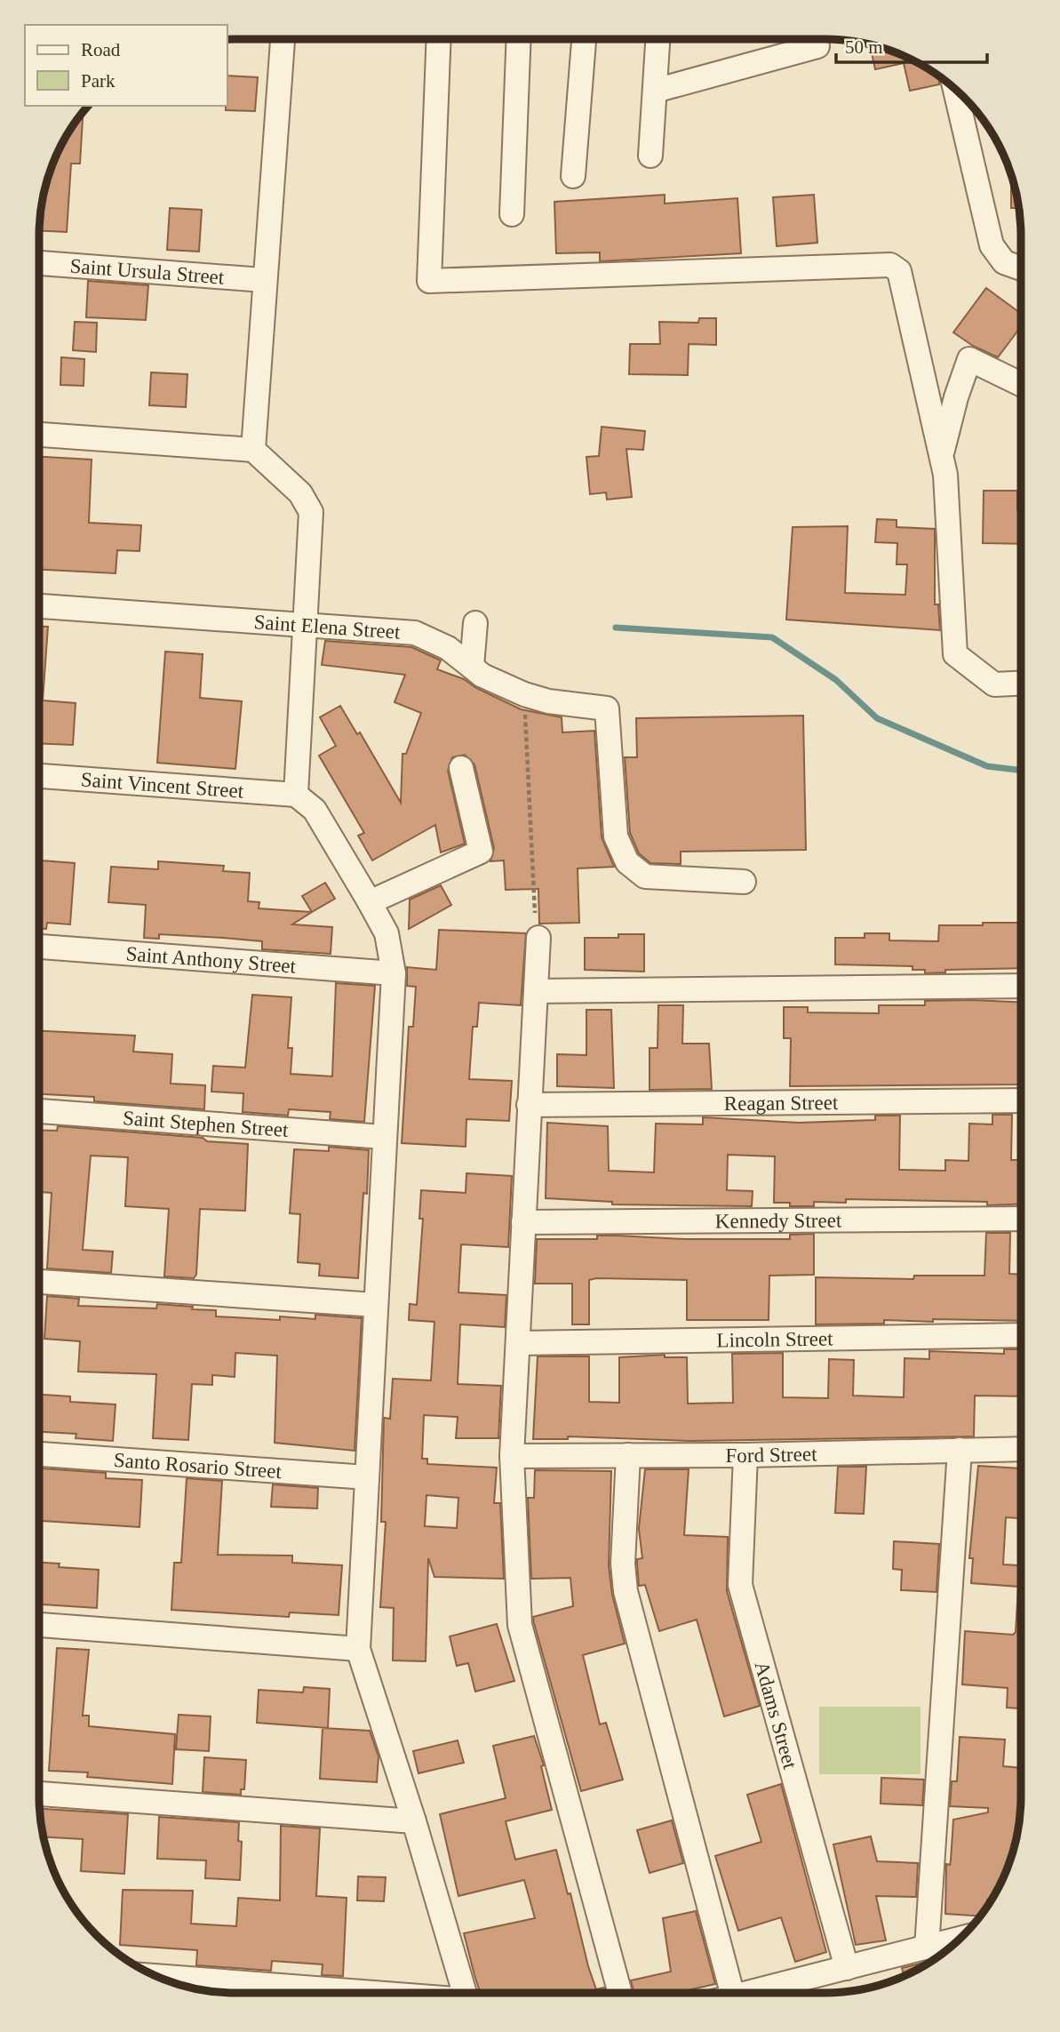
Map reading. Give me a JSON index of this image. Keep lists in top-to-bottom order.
{
  "streets": {
    "street": [
      "Saint Ursula Street",
      "Saint Elena Street",
      "Saint Vincent Street",
      "Saint Anthony Street",
      "Reagan Street",
      "Saint Stephen Street",
      "Kennedy Street",
      "Lincoln Street",
      "Ford Street",
      "Santo Rosario Street",
      "Adams Street"
    ]
  },
  "crossings": [
    ["Ford Street", "Adams Street"]
  ],
  "legend": ["Road", "Park"],
  "scale_bar": "50 m"
}
